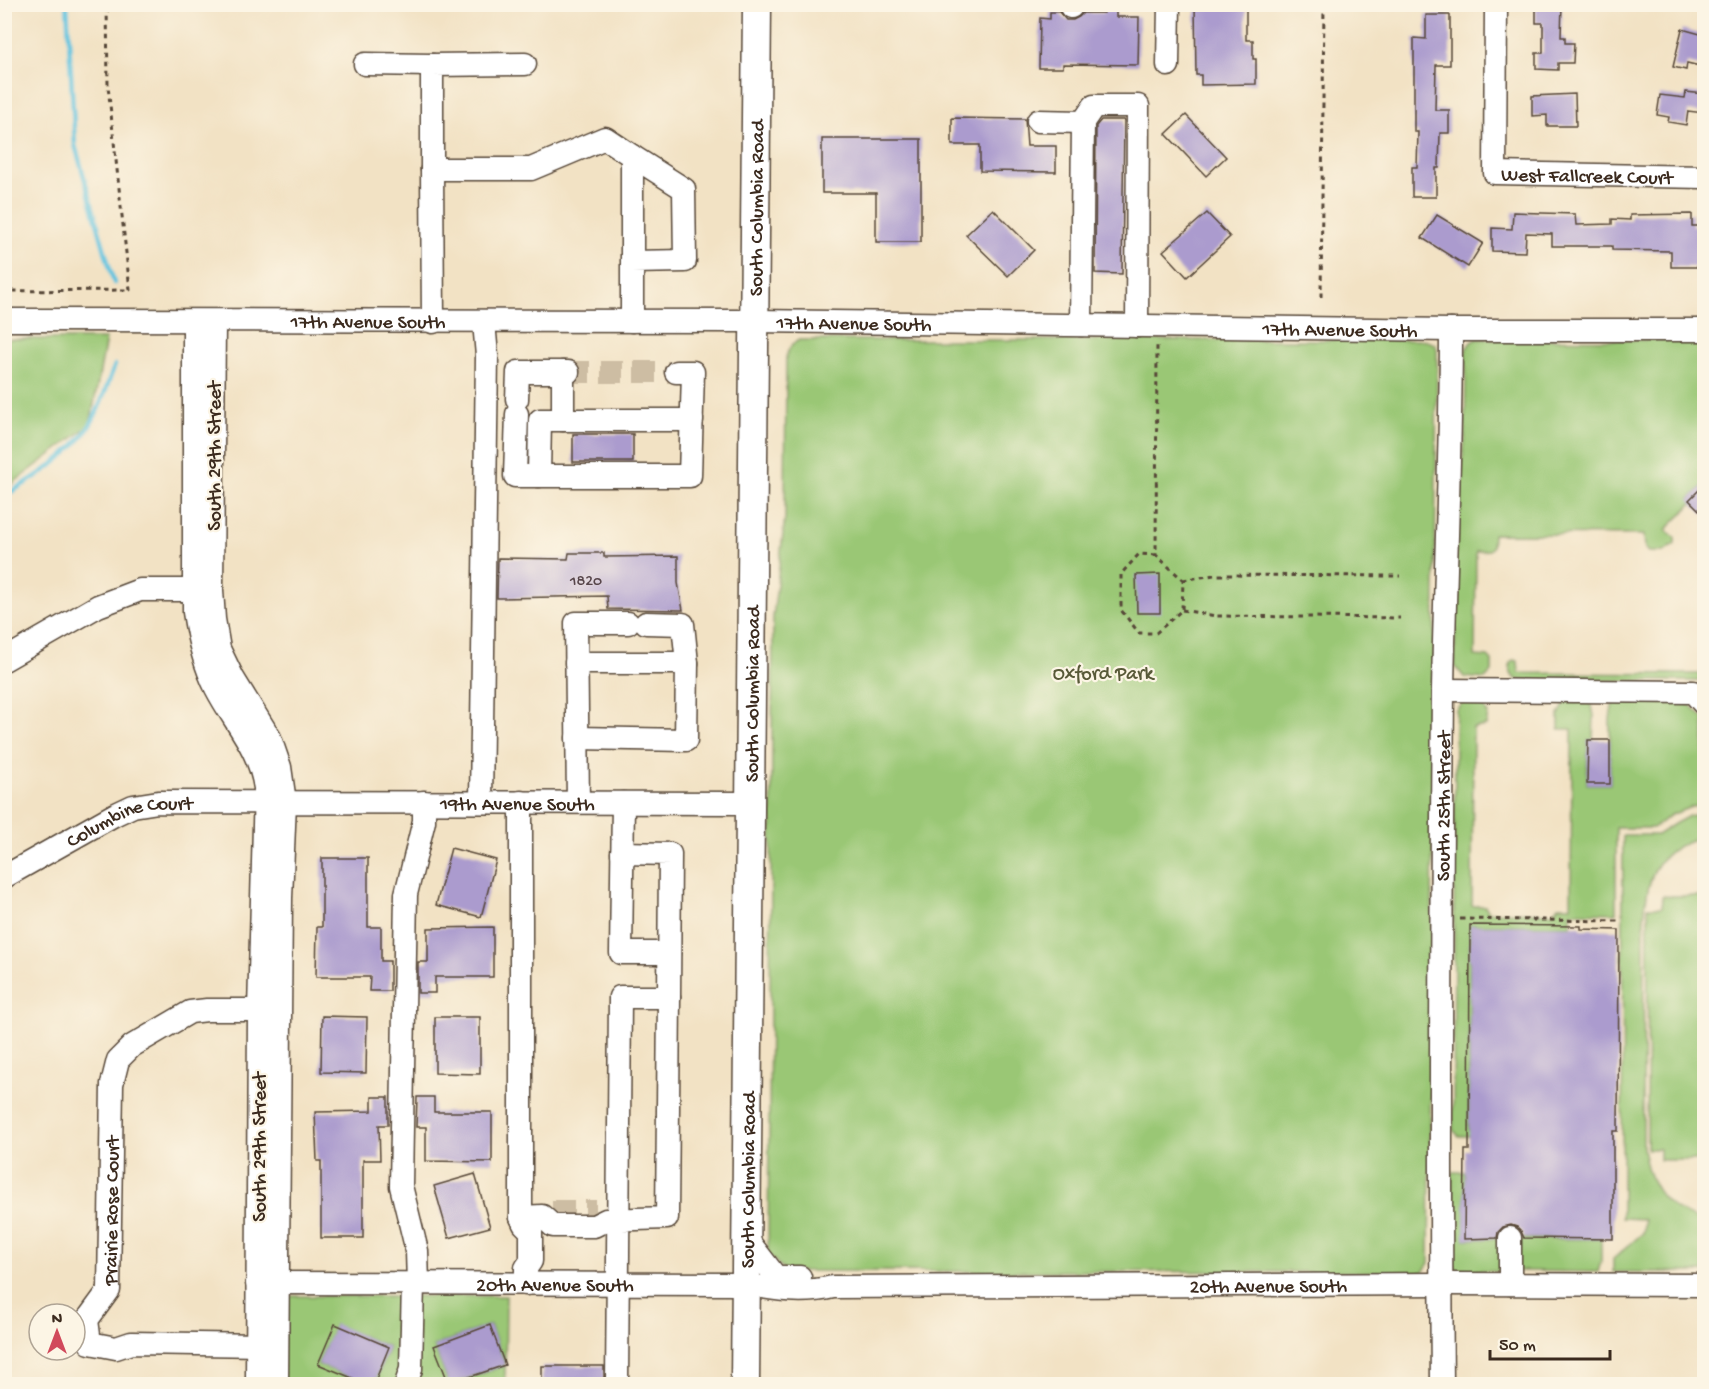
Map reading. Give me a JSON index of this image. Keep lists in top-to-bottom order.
{
  "streets": {
    "main road": ["South Columbia Road"],
    "street": [
      "West Fallcreek Court",
      "17th Avenue South",
      "South 29th Street",
      "19th Avenue South",
      "South 25th Street",
      "Columbine Court",
      "Prairie Rose Court",
      "20th Avenue South"
    ]
  },
  "crossings": [
    ["South Columbia Road", "17th Avenue South"],
    ["South Columbia Road", "19th Avenue South"],
    ["South Columbia Road", "20th Avenue South"],
    ["17th Avenue South", "South 29th Street"],
    ["17th Avenue South", "South 25th Street"],
    ["South 29th Street", "19th Avenue South"],
    ["South 29th Street", "Columbine Court"],
    ["South 29th Street", "Prairie Rose Court"],
    ["South 29th Street", "20th Avenue South"],
    ["19th Avenue South", "Columbine Court"],
    ["South 25th Street", "20th Avenue South"]
  ],
  "parks": ["Oxford Park"],
  "house_numbers": ["1820"],
  "scale_bar": "50 m",
  "north": "top"
}
